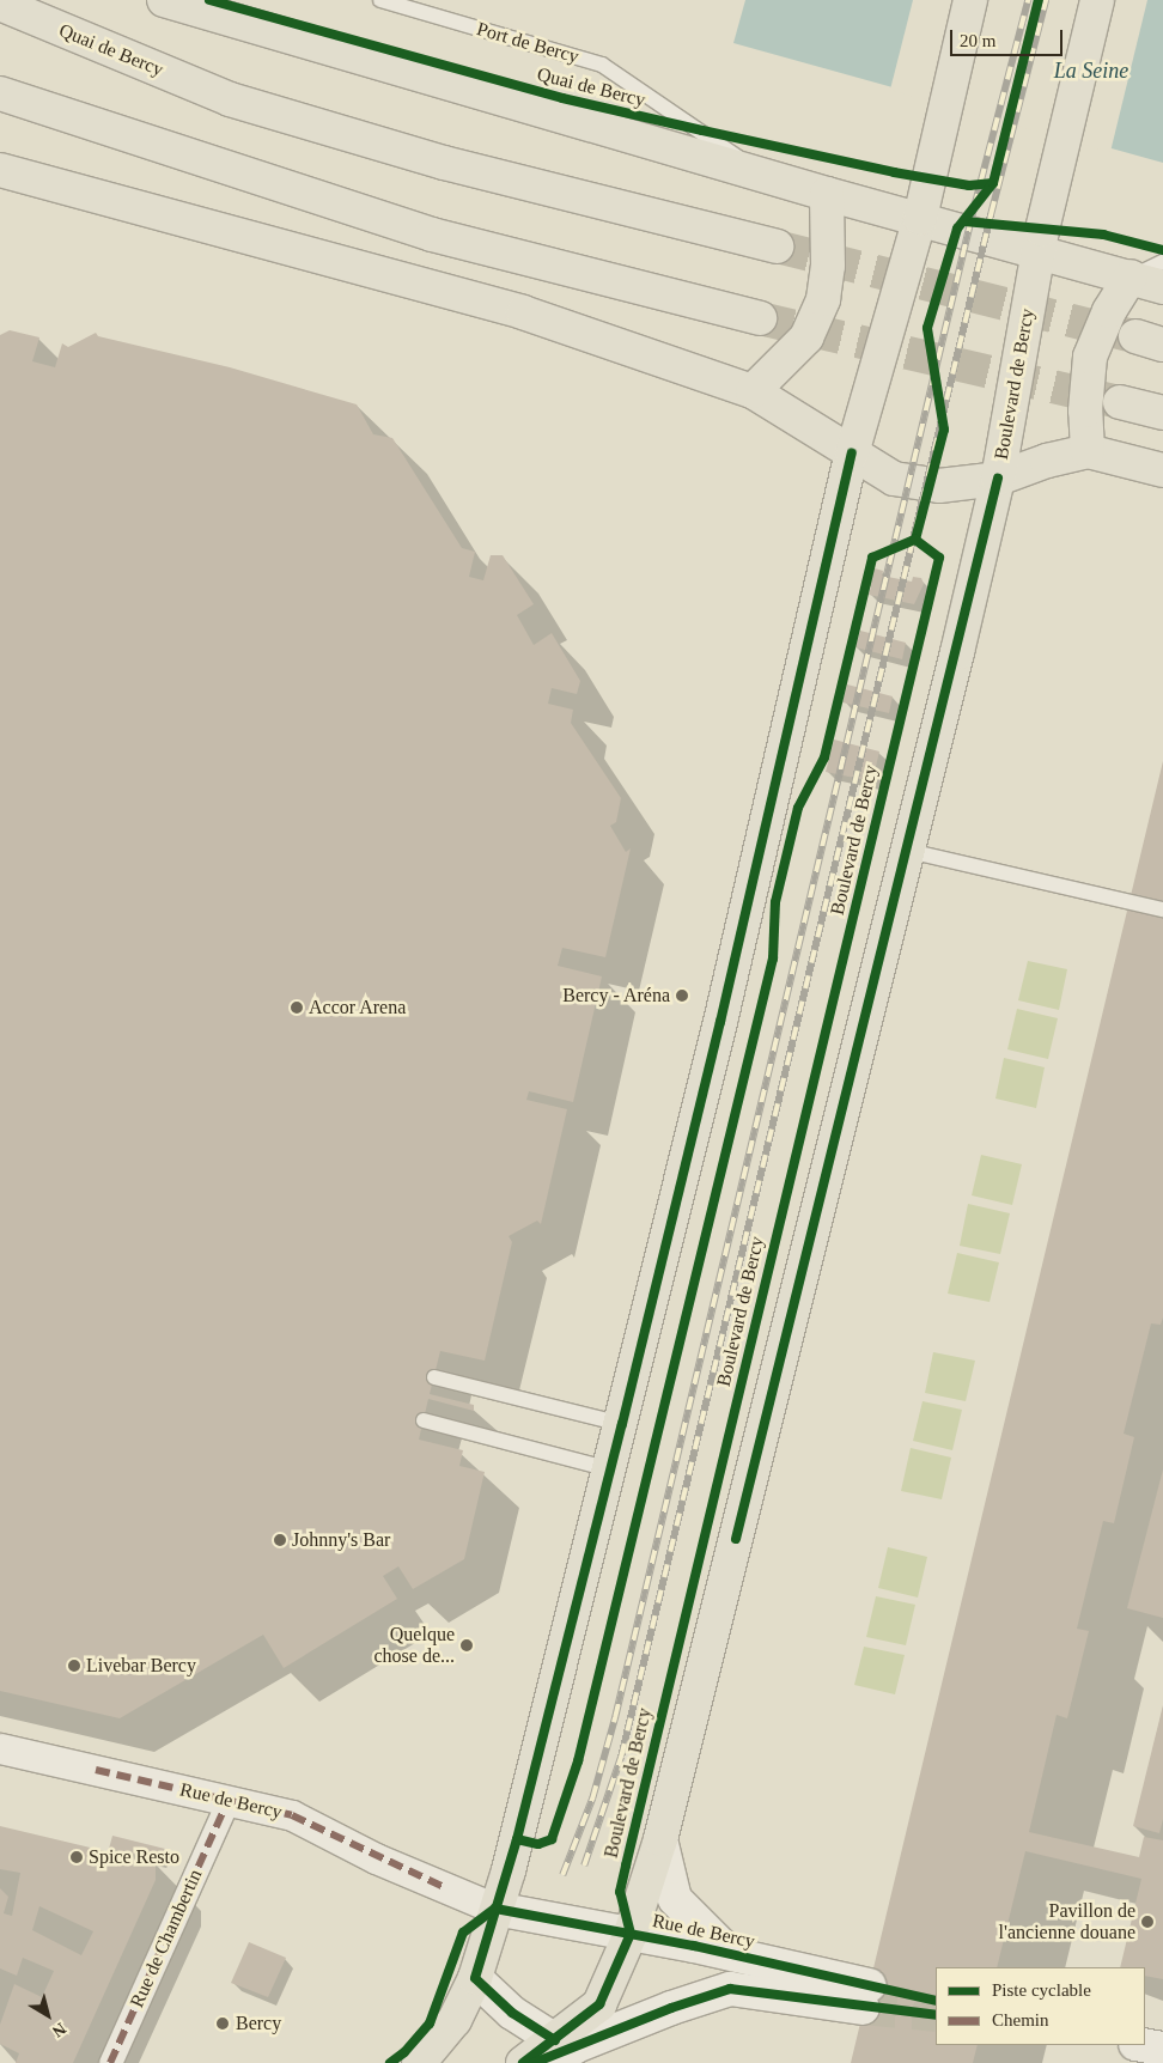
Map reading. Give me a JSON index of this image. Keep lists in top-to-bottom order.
{
  "streets": {
    "main road": ["Quai de Bercy", "Boulevard de Bercy"],
    "street": ["Rue de Bercy", "Rue de Chambertin"],
    "lane": ["Port de Bercy"]
  },
  "crossings": [
    ["Port de Bercy", "Quai de Bercy"],
    ["Quai de Bercy", "Boulevard de Bercy"],
    ["Boulevard de Bercy", "Rue de Bercy"]
  ],
  "water": ["La Seine"],
  "places": [
    "Bercy - Aréna",
    "Accor Arena",
    "Johnny's Bar",
    "Quelque chose de...",
    "Livebar Bercy",
    "Spice Resto",
    "Pavillon de l'ancienne douane",
    "Bercy"
  ],
  "legend": ["Piste cyclable", "Chemin"],
  "scale_bar": "20 m",
  "north": "bottom right"
}
